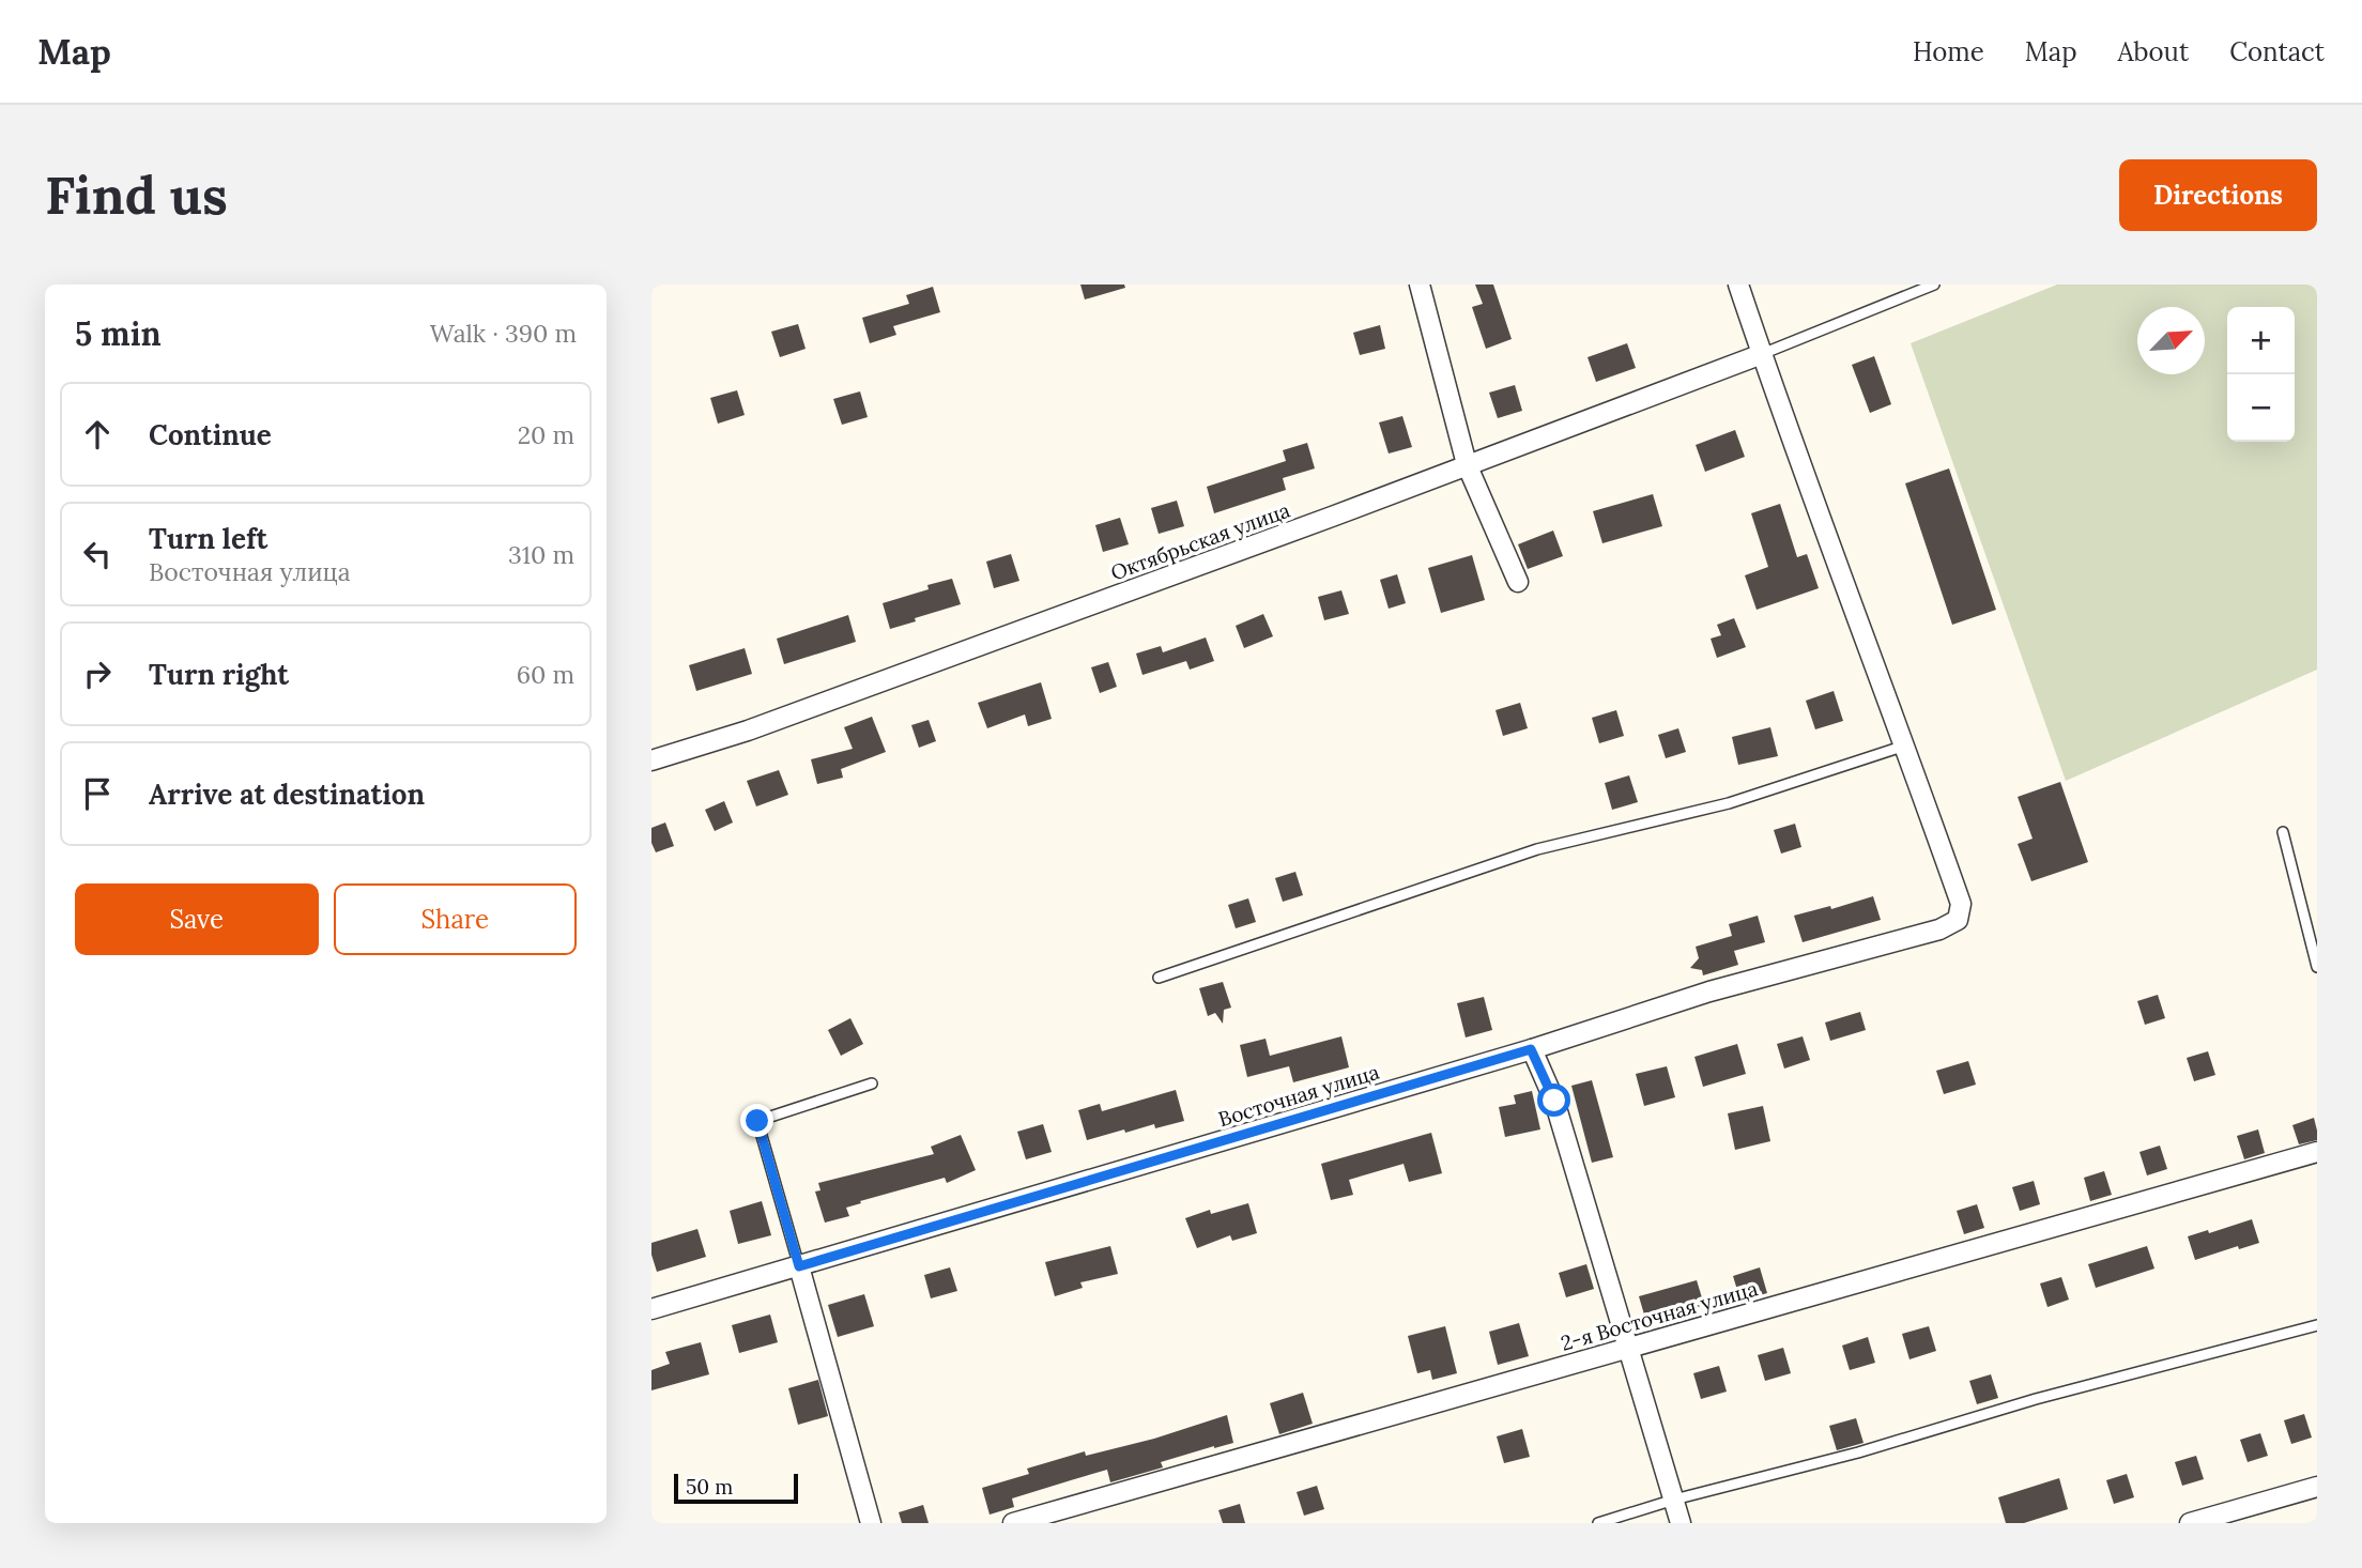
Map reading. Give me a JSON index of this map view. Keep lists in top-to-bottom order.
{
  "streets": {
    "street": ["Октябрьская улица", "Восточная улица", "2-я Восточная улица"]
  },
  "scale_bar": "50 m",
  "north": "top right",
  "page": {
    "header": "Map",
    "nav": [
      "Home",
      "Map",
      "About",
      "Contact"
    ],
    "buttons": [
      "Directions",
      ["Save", "Share"]
    ],
    "title": "Find us",
    "heading": ["5 min", "Walk · 390 m"],
    "map_buttons": ["+", "−"],
    "list": [
      ["Continue", "20 m"],
      ["Turn left", "Восточная улица", "310 m"],
      ["Turn right", "60 m"],
      "Arrive at destination"
    ],
    "scale": "50 m"
  }
}
